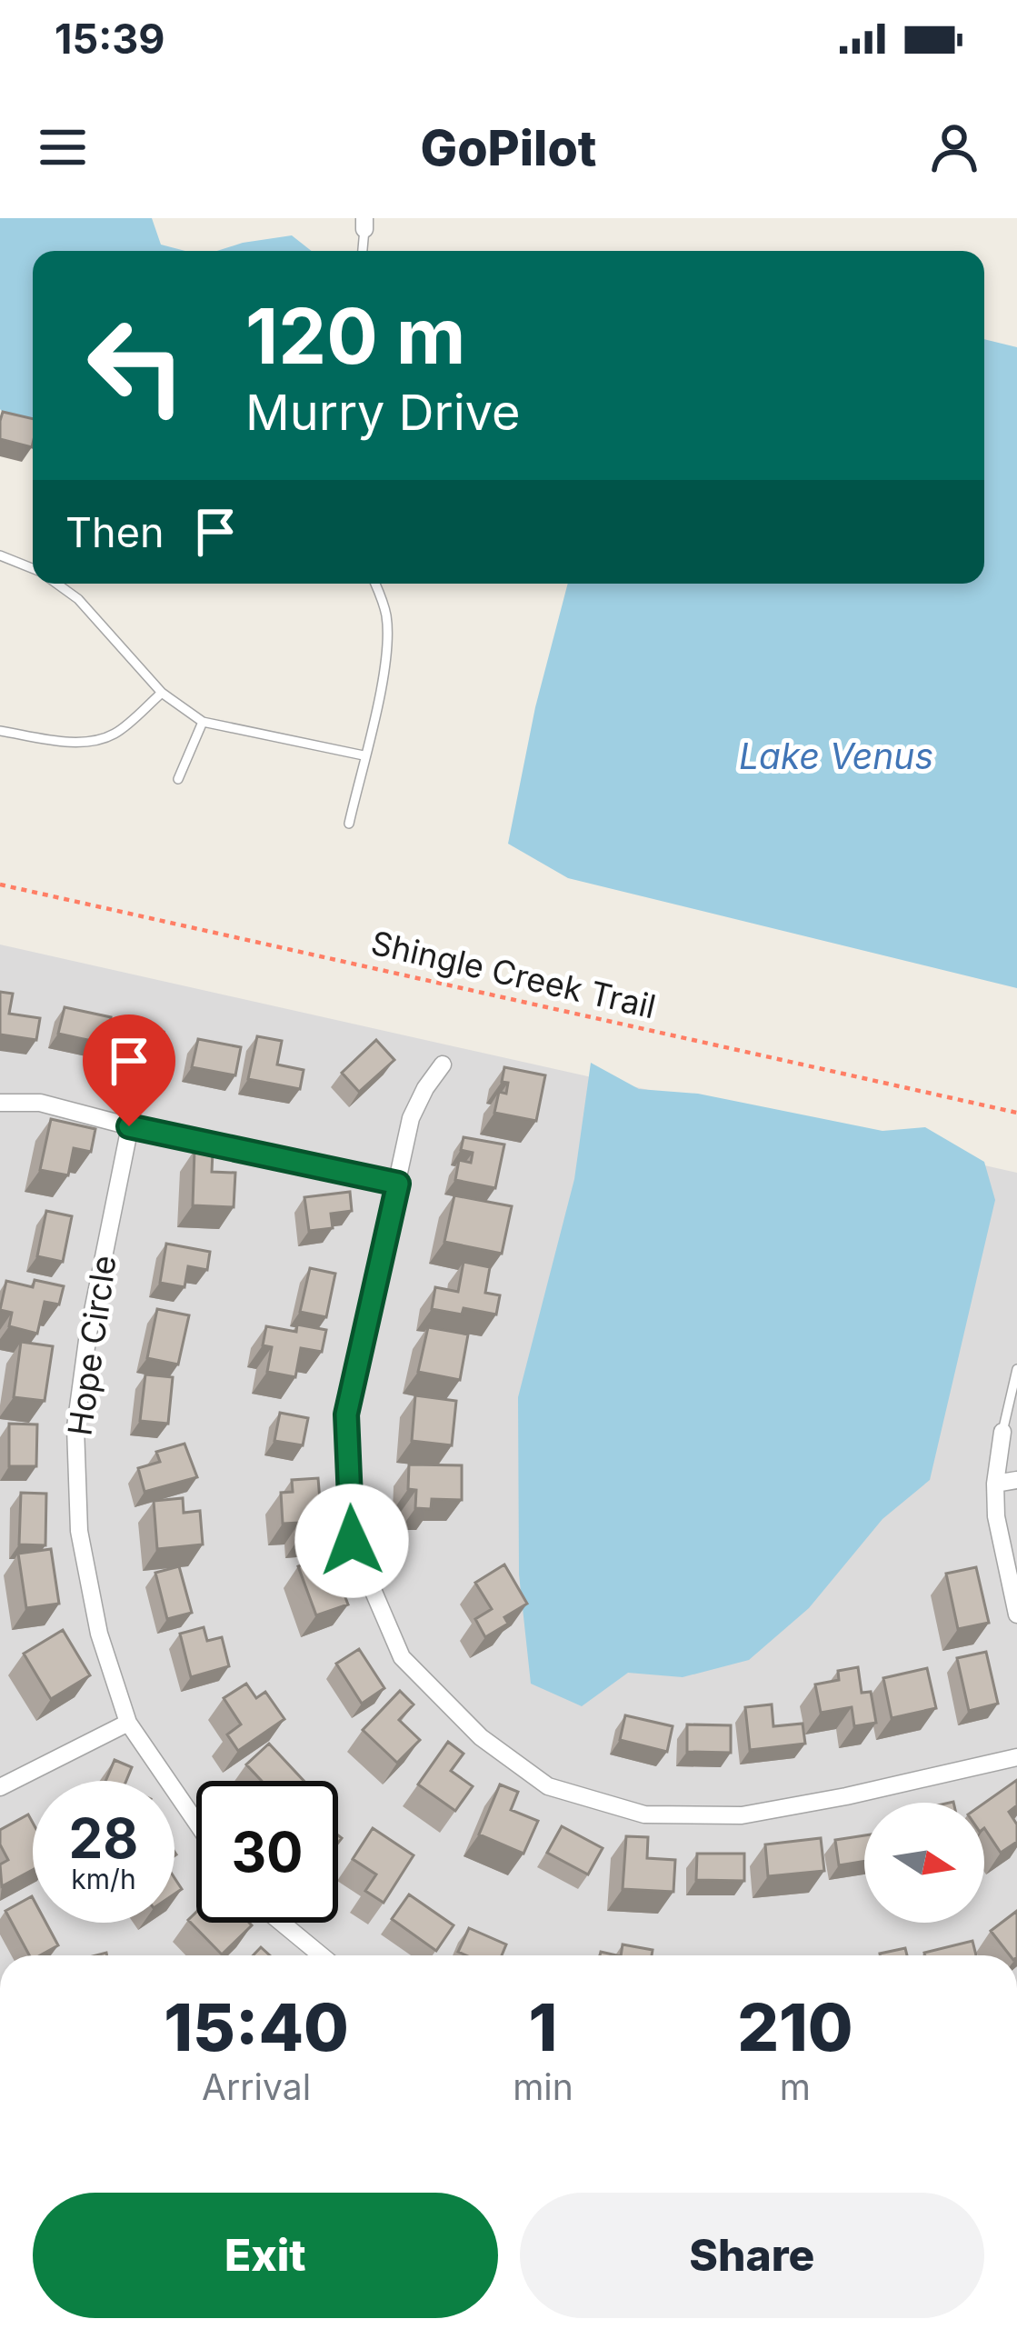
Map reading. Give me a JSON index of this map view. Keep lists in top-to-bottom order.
{
  "streets": {
    "street": ["Hope Circle"],
    "path": ["Shingle Creek Trail"]
  },
  "water": ["Lake Venus"],
  "north": "right",
  "page": {
    "status": "15:39",
    "header": "GoPilot",
    "turn": ["120 m", "Murry Drive"],
    "then": "Then",
    "speed": "28 km/h",
    "limit": "30",
    "eta": [
      "15:40",
      "Arrival",
      "1",
      "min",
      "210",
      "m"
    ],
    "buttons": ["Exit", "Share"]
  }
}
